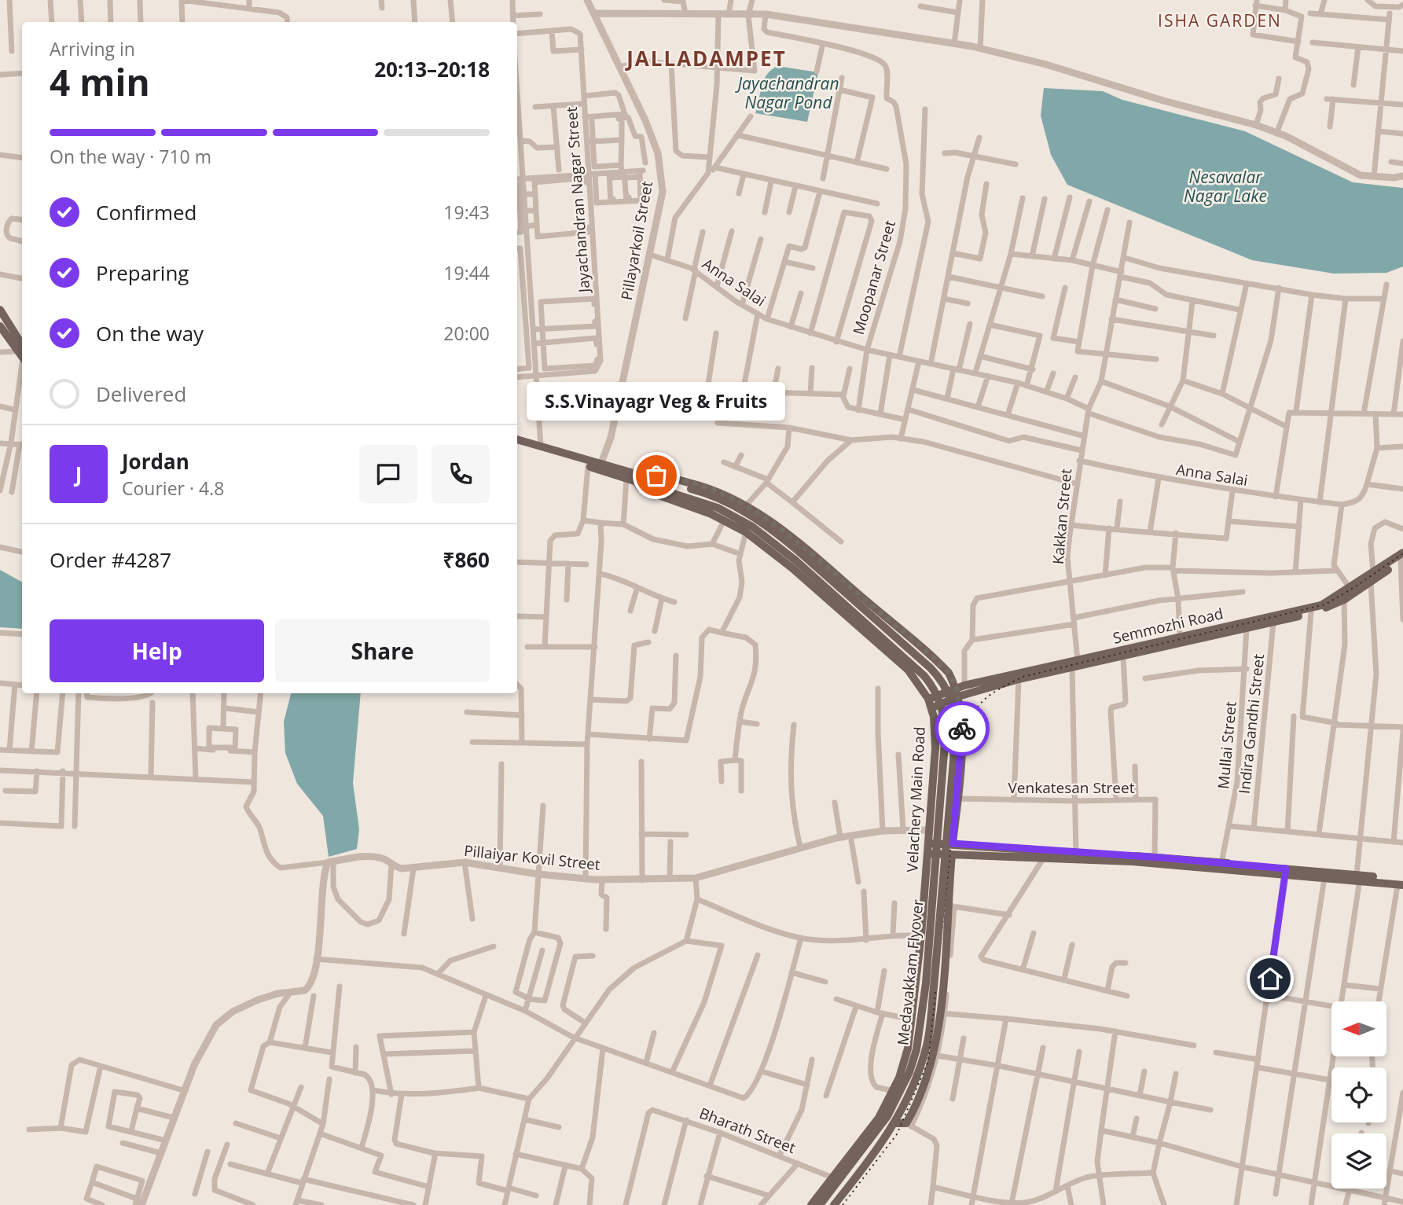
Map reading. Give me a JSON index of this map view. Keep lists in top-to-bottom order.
{
  "streets": {
    "main road": ["Semmozhi Road", "Velachery Main Road", "Medavakkam Flyover"],
    "street": [
      "Jayachandran Nagar Street",
      "Pillayarkoil Street",
      "Moopanar Street",
      "Anna Salai",
      "Kakkan Street",
      "Indira Gandhi Street",
      "Mullai Street",
      "Venkatesan Street",
      "Pillaiyar Kovil Street",
      "Bharath Street"
    ]
  },
  "crossings": [
    ["Pillayarkoil Street", "Anna Salai"],
    ["Moopanar Street", "Anna Salai"],
    ["Anna Salai", "Kakkan Street"],
    ["Kakkan Street", "Semmozhi Road"],
    ["Kakkan Street", "Venkatesan Street"],
    ["Semmozhi Road", "Indira Gandhi Street"],
    ["Semmozhi Road", "Mullai Street"],
    ["Semmozhi Road", "Velachery Main Road"],
    ["Velachery Main Road", "Pillaiyar Kovil Street"],
    ["Velachery Main Road", "Medavakkam Flyover"],
    ["Velachery Main Road", "Bharath Street"]
  ],
  "districts": ["ISHA GARDEN", "JALLADAMPET"],
  "water": ["Jayachandran Nagar Pond", "Nesavalar Nagar Lake"],
  "places": ["S.S.Vinayagr Veg & Fruits"],
  "north": "left",
  "page": {
    "heading": ["4 min", "Arriving in", "20:13–20:18"],
    "panel": [
      "Jordan",
      "Courier · 4.8",
      "Order #4287",
      "₹860"
    ],
    "bar": "On the way · 710 m",
    "list": [
      ["Confirmed", "19:43"],
      ["Preparing", "19:44"],
      ["On the way", "20:00"],
      "Delivered"
    ],
    "bubble": "S.S.Vinayagr Veg & Fruits",
    "round": "J",
    "buttons": ["Help", "Share"]
  }
}
